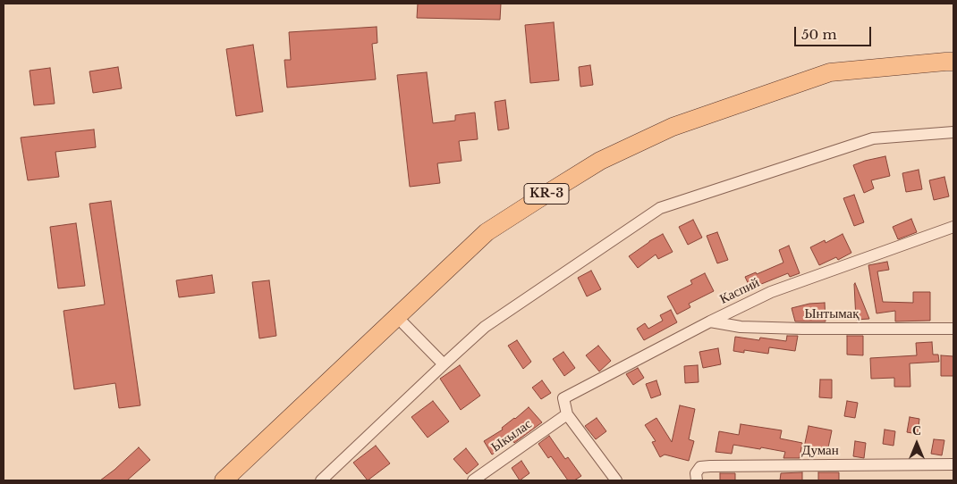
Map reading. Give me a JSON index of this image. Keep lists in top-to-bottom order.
{
  "streets": {
    "main road": ["KR-3"],
    "street": [
      "Каспий",
      "Ынтымақ",
      "Ыкылас",
      "Думан"
    ]
  },
  "crossings": [
    ["Каспий", "Ынтымақ"],
    ["Каспий", "Ыкылас"]
  ],
  "scale_bar": "50 m",
  "north": "top"
}
